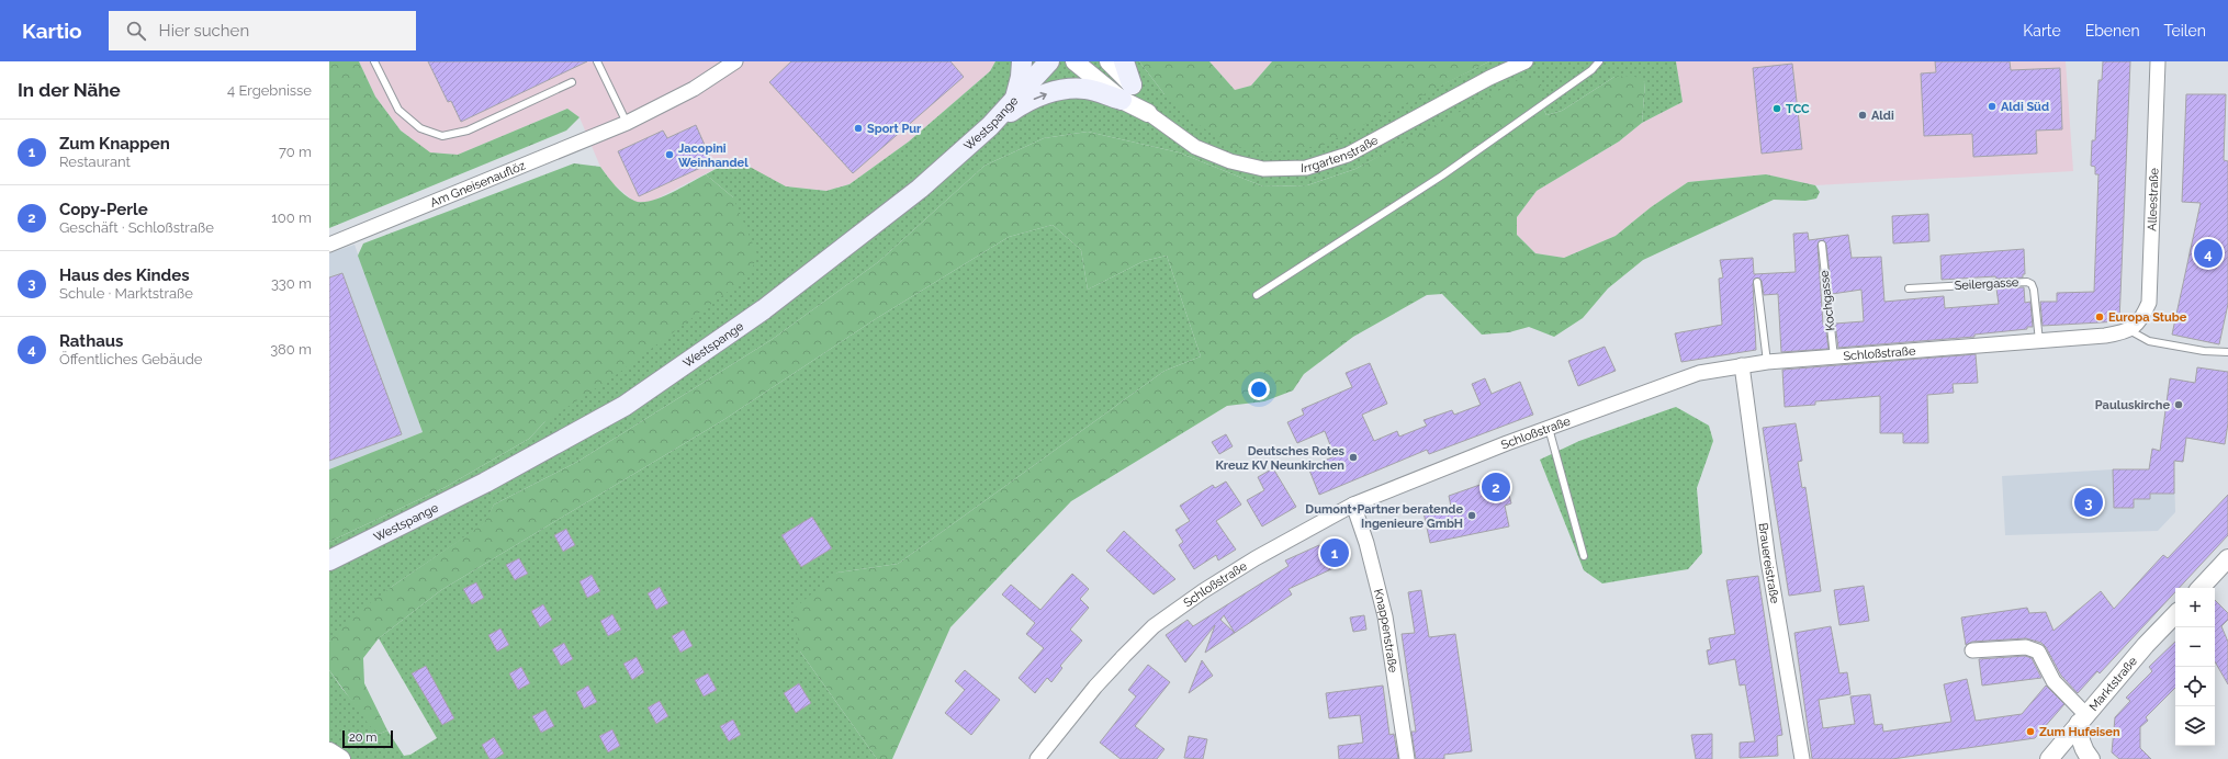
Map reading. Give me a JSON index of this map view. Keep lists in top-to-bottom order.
{
  "streets": {
    "main road": ["Westspange"],
    "street": [
      "Irrgartenstraße",
      "Am Gneisenauflöz",
      "Alleestraße",
      "Schloßstraße",
      "Brauereistraße",
      "Knappenstraße",
      "Marktstraße"
    ],
    "lane": ["Seilergasse", "Kochgasse"]
  },
  "crossings": [
    ["Alleestraße", "Schloßstraße"],
    ["Seilergasse", "Schloßstraße"],
    ["Kochgasse", "Schloßstraße"],
    ["Schloßstraße", "Brauereistraße"],
    ["Schloßstraße", "Knappenstraße"]
  ],
  "places": [
    "Aldi Süd",
    "TCC",
    "Aldi",
    "Sport Pur",
    "Jacopini Weinhandel",
    "Europa Stube",
    "Pauluskirche",
    "Deutsches Rotes Kreuz KV Neunkirchen",
    "Dumont+Partner beratende Ingenieure GmbH",
    "Zum Hufeisen"
  ],
  "scale_bar": "20 m",
  "page": {
    "header": "Kartio",
    "search": "Hier suchen",
    "nav": ["Karte", "Ebenen", "Teilen"],
    "heading": ["In der Nähe", "4 Ergebnisse"],
    "list": [
      {
        "mark": "1",
        "name": "Zum Knappen",
        "note": "Restaurant",
        "value": "70 m"
      },
      {
        "mark": "2",
        "name": "Copy-Perle",
        "note": "Geschäft · Schloßstraße",
        "value": "100 m"
      },
      {
        "mark": "3",
        "name": "Haus des Kindes",
        "note": "Schule · Marktstraße",
        "value": "330 m"
      },
      {
        "mark": "4",
        "name": "Rathaus",
        "note": "Öffentliches Gebäude",
        "value": "380 m"
      }
    ],
    "pins": [
      "4",
      "2",
      "3",
      "1"
    ],
    "map_buttons": ["+", "−"],
    "scale": "20 m"
  }
}
